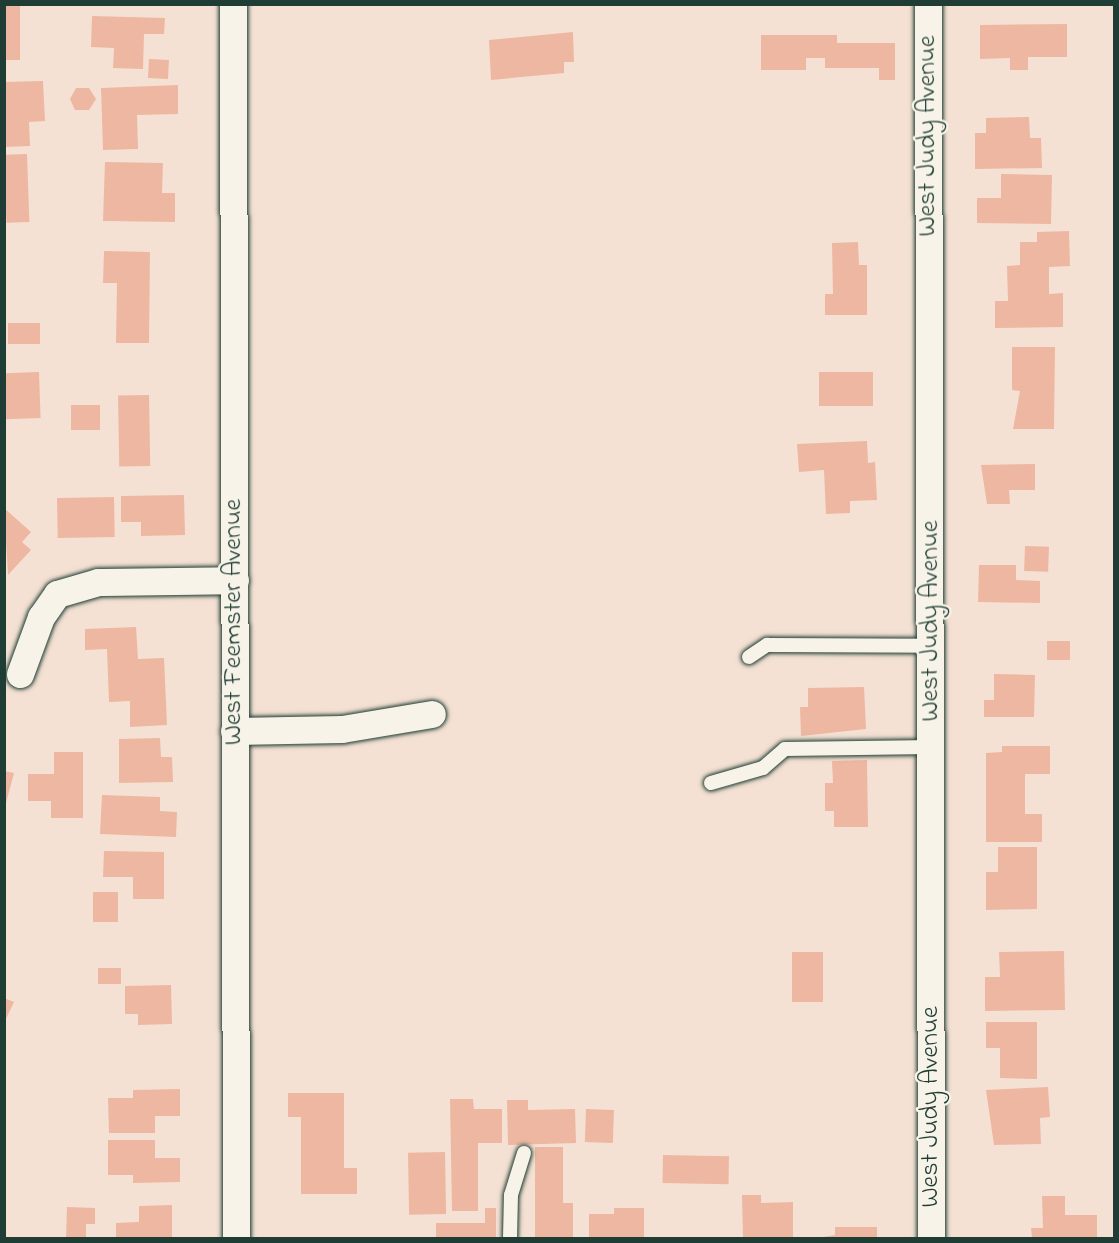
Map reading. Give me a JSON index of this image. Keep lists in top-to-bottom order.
{
  "streets": {
    "street": ["West Judy Avenue", "West Feemster Avenue"]
  }
}
